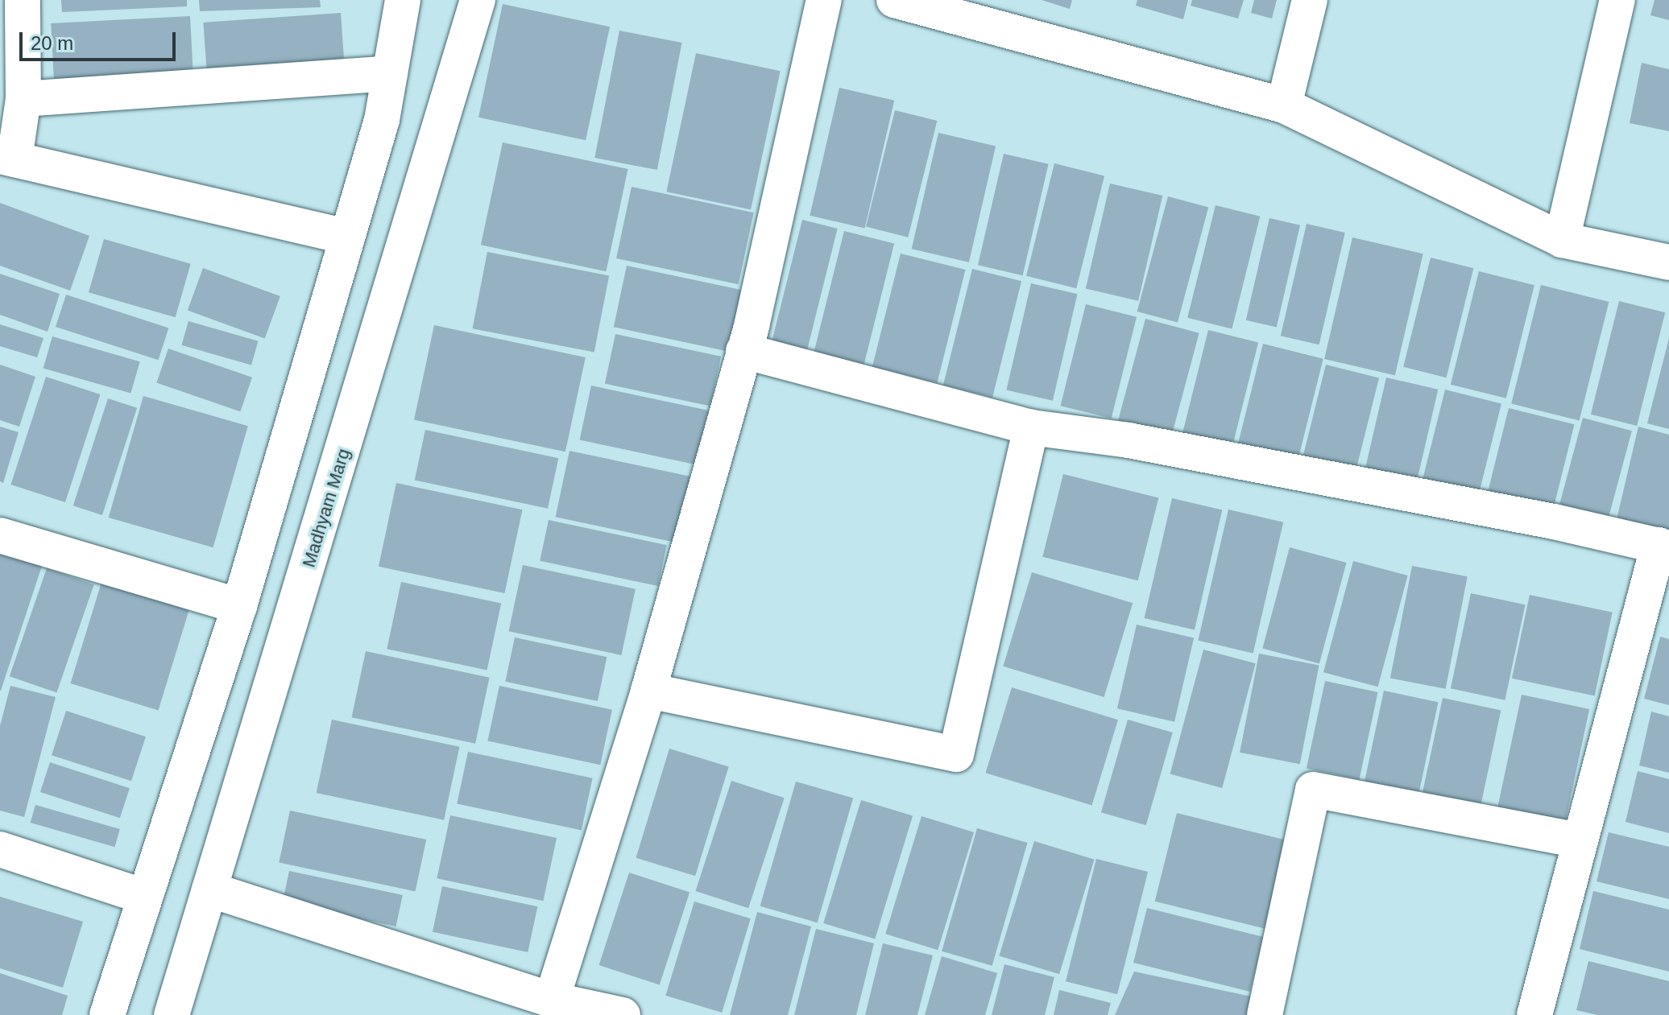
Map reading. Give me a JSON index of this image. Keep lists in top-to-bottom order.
{
  "streets": {
    "street": ["Madhyam Marg"]
  },
  "scale_bar": "20 m"
}
